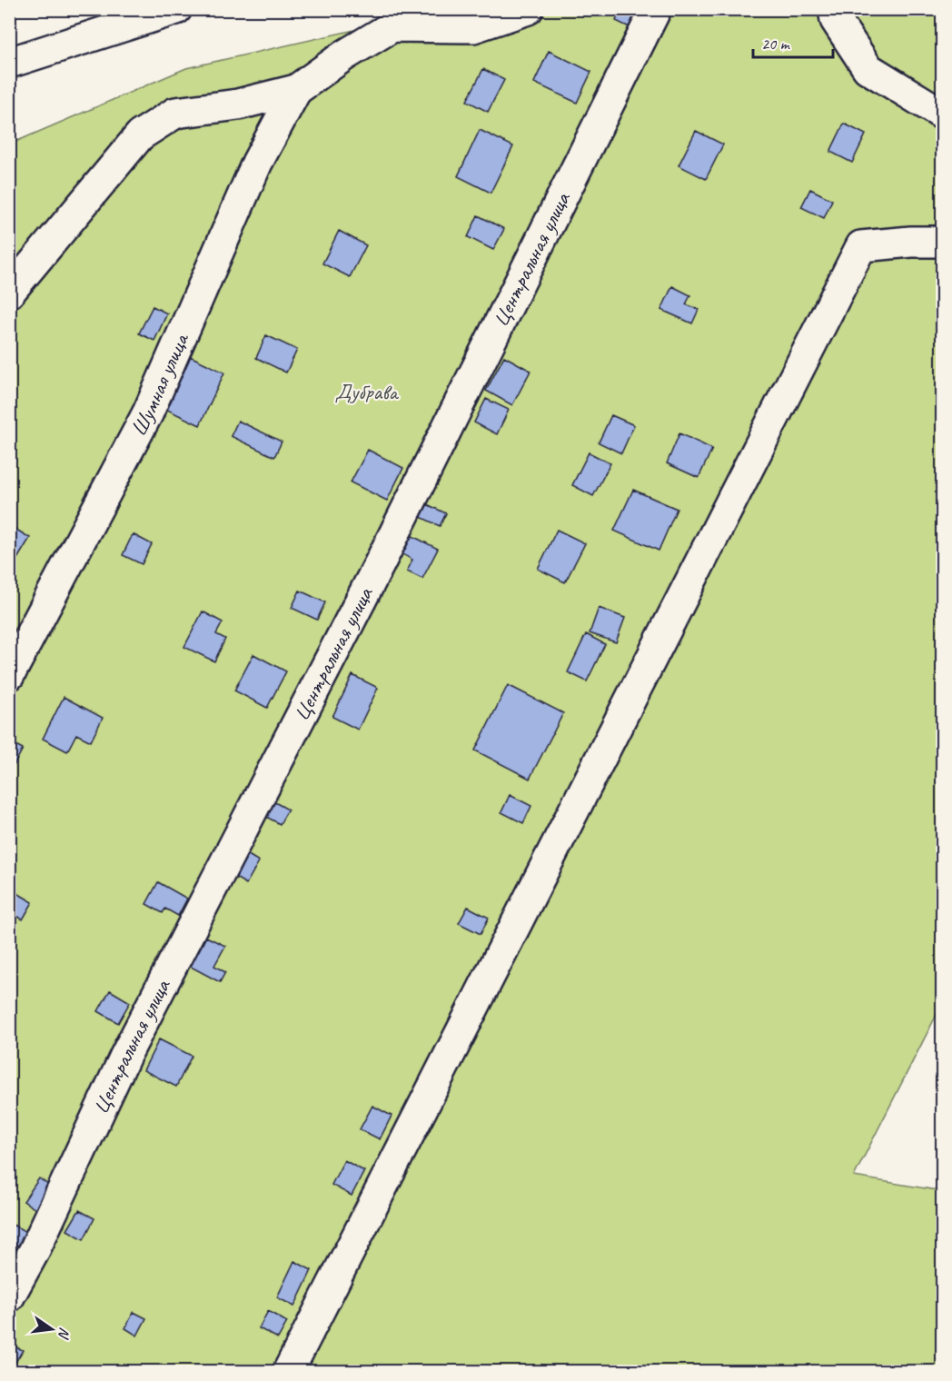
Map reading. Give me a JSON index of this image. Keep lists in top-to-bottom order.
{
  "streets": {
    "main road": ["Центральная улица", "Шумная улица"]
  },
  "parks": ["Дубрава"],
  "scale_bar": "20 m",
  "north": "right"
}
